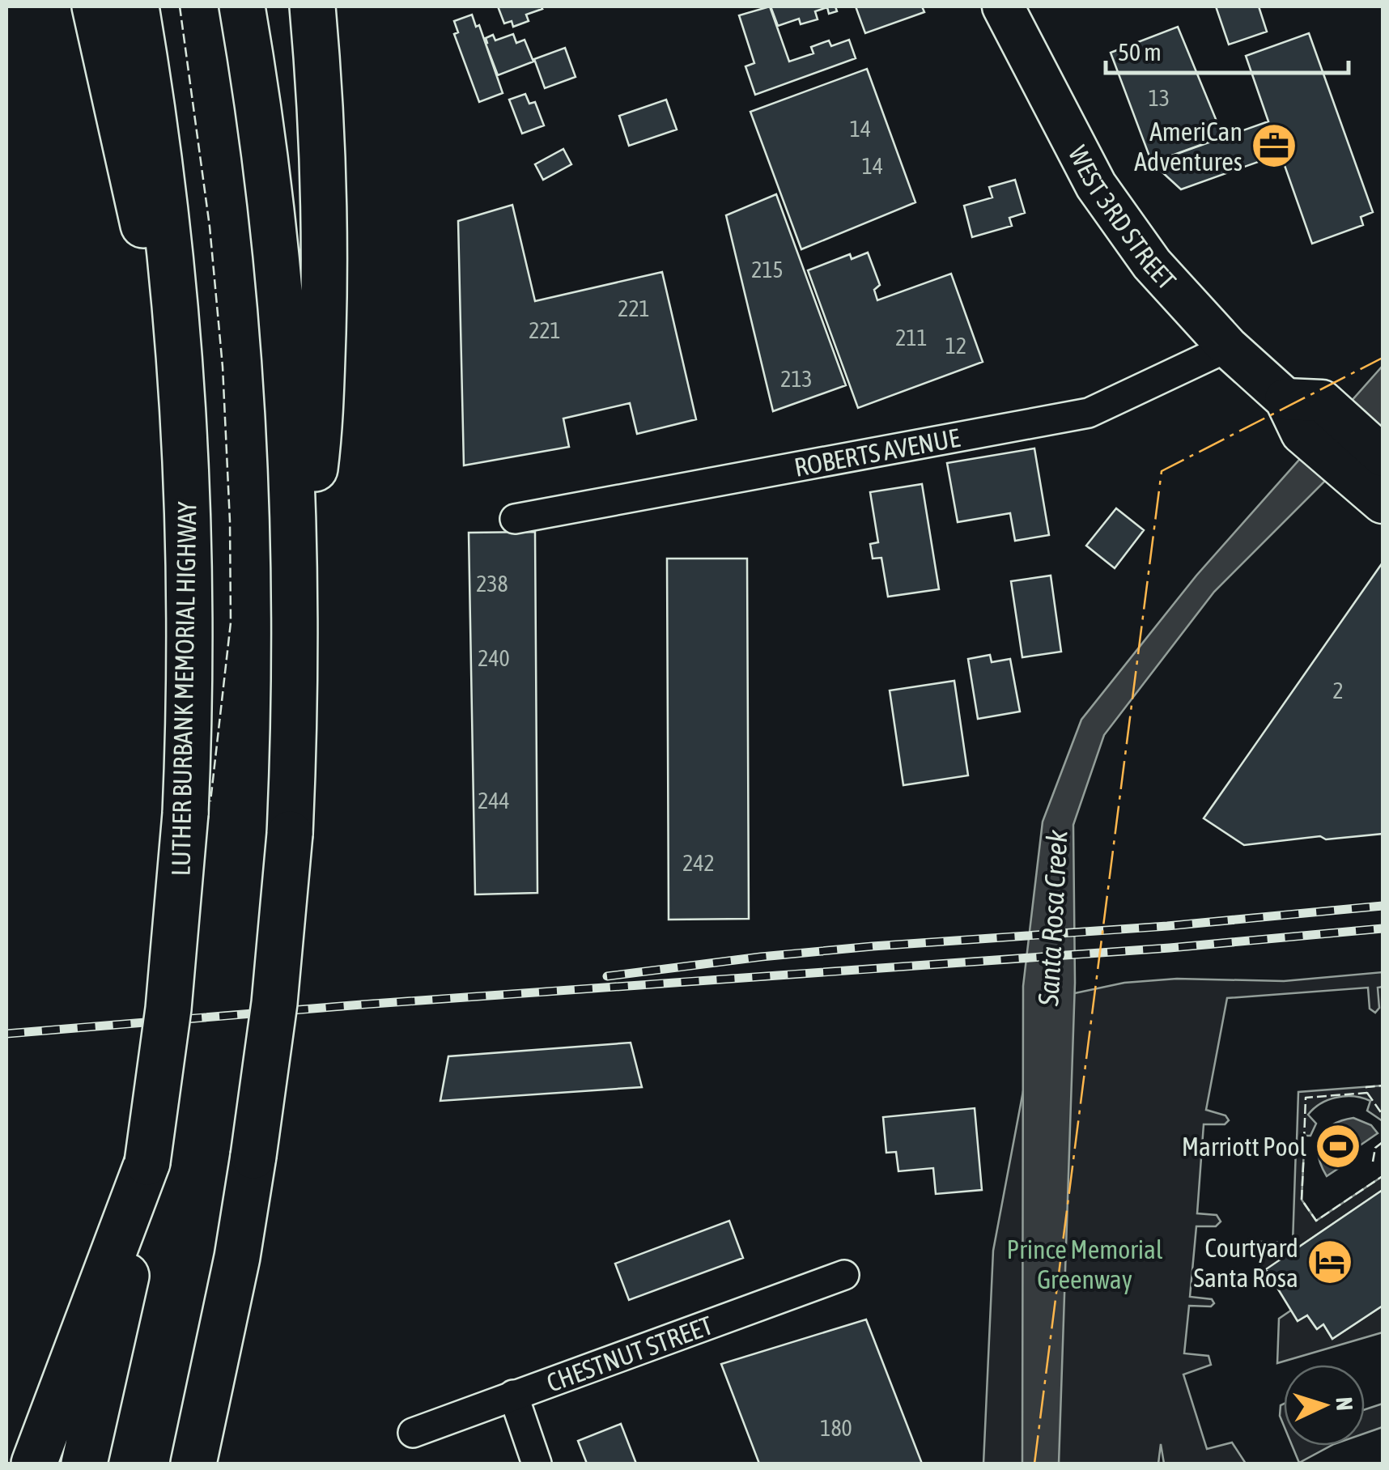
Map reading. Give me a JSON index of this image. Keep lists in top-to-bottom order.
{
  "streets": {
    "highway": ["LUTHER BURBANK MEMORIAL HIGHWAY"],
    "main road": ["WEST 3RD STREET"],
    "street": ["ROBERTS AVENUE", "CHESTNUT STREET"]
  },
  "crossings": [
    ["WEST 3RD STREET", "ROBERTS AVENUE"]
  ],
  "water": ["Santa Rosa Creek"],
  "parks": ["Prince Memorial Greenway"],
  "places": {
    "office": ["AmeriCan Adventures"],
    "sports": ["Marriott Pool"],
    "hotel": ["Courtyard Santa Rosa"]
  },
  "house_numbers": [
    "13",
    "14",
    "14",
    "215",
    "221",
    "221",
    "211",
    "12",
    "213",
    "238",
    "240",
    "2",
    "244",
    "242",
    "180"
  ],
  "scale_bar": "50 m",
  "north": "right"
}
